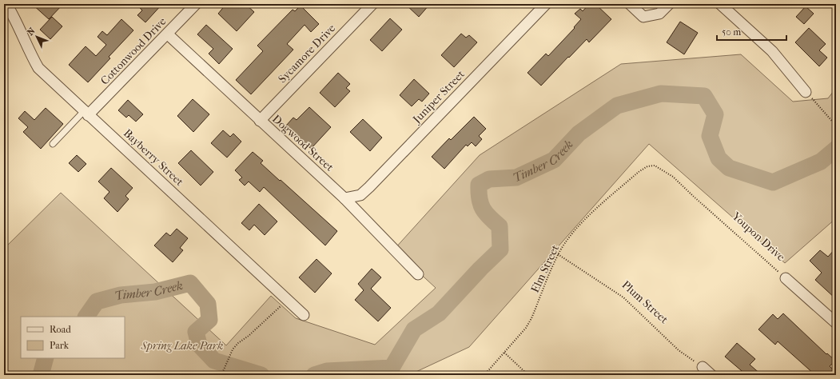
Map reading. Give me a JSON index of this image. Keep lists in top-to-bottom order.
{
  "streets": {
    "street": [
      "Cottonwood Drive",
      "Sycamore Drive",
      "Juniper Street",
      "Dogwood Street",
      "Bayberry Street",
      "Youpon Drive"
    ],
    "path": ["Elm Street", "Plum Street"]
  },
  "crossings": [
    ["Cottonwood Drive", "Dogwood Street"],
    ["Cottonwood Drive", "Bayberry Street"],
    ["Sycamore Drive", "Dogwood Street"],
    ["Juniper Street", "Dogwood Street"],
    ["Youpon Drive", "Elm Street"],
    ["Elm Street", "Plum Street"]
  ],
  "water": ["Timber Creek"],
  "parks": ["Spring Lake Park"],
  "legend": ["Road", "Park"],
  "scale_bar": "50 m",
  "north": "top left"
}
